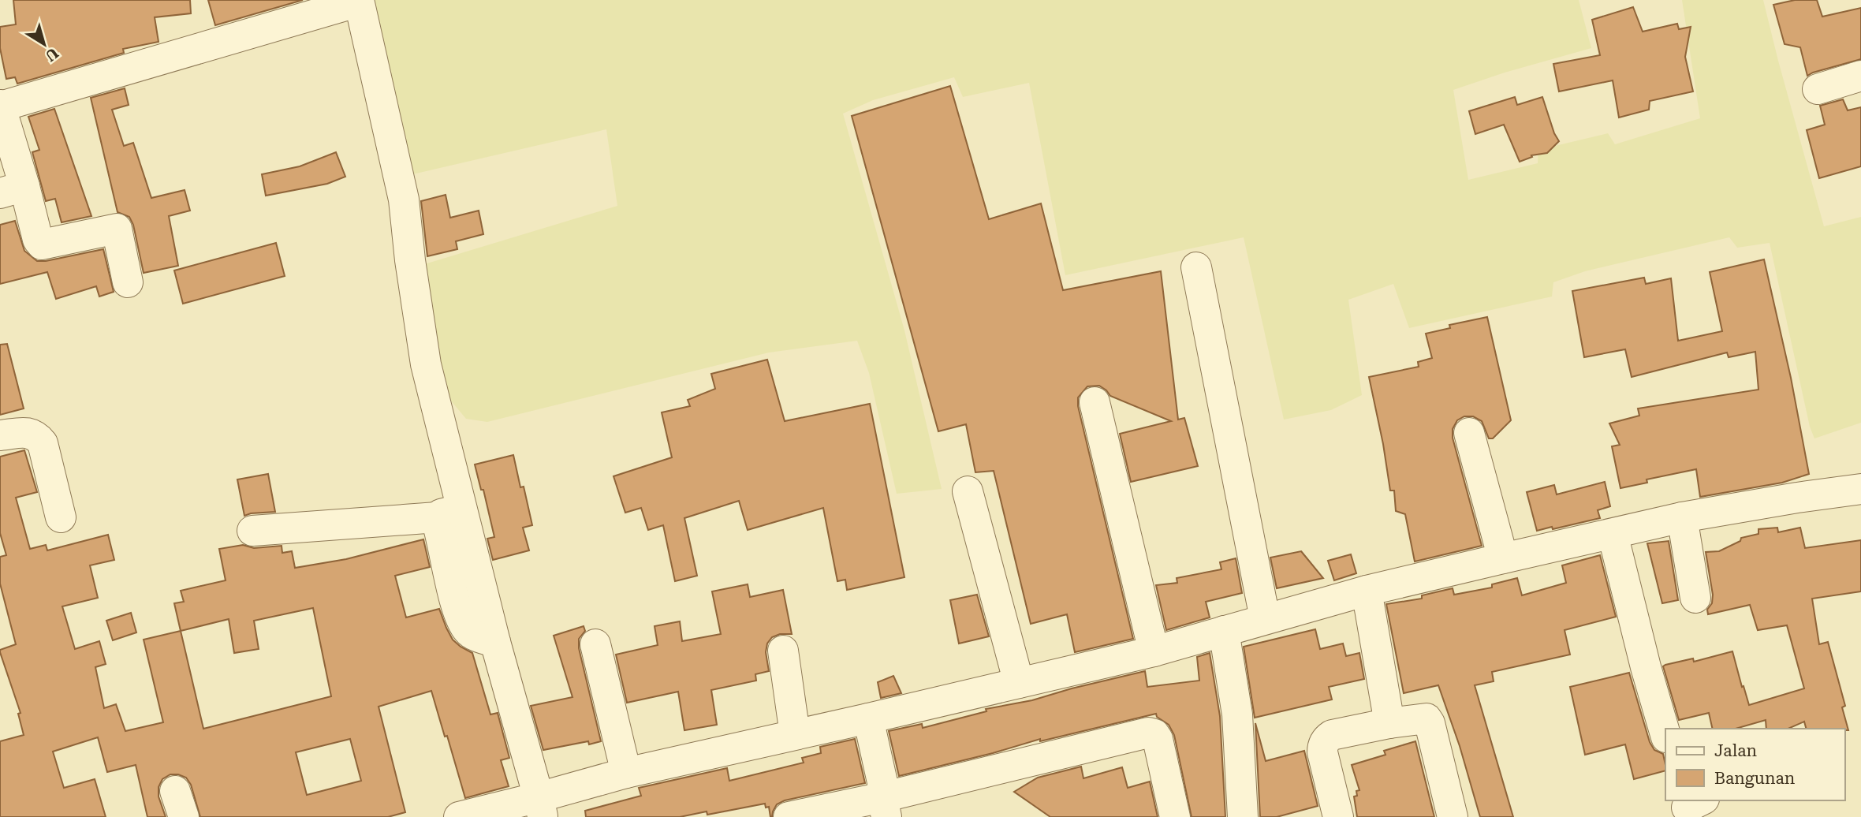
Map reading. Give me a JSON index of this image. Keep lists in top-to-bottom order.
{
  "legend": ["Jalan", "Bangunan"],
  "north": "bottom right"
}
